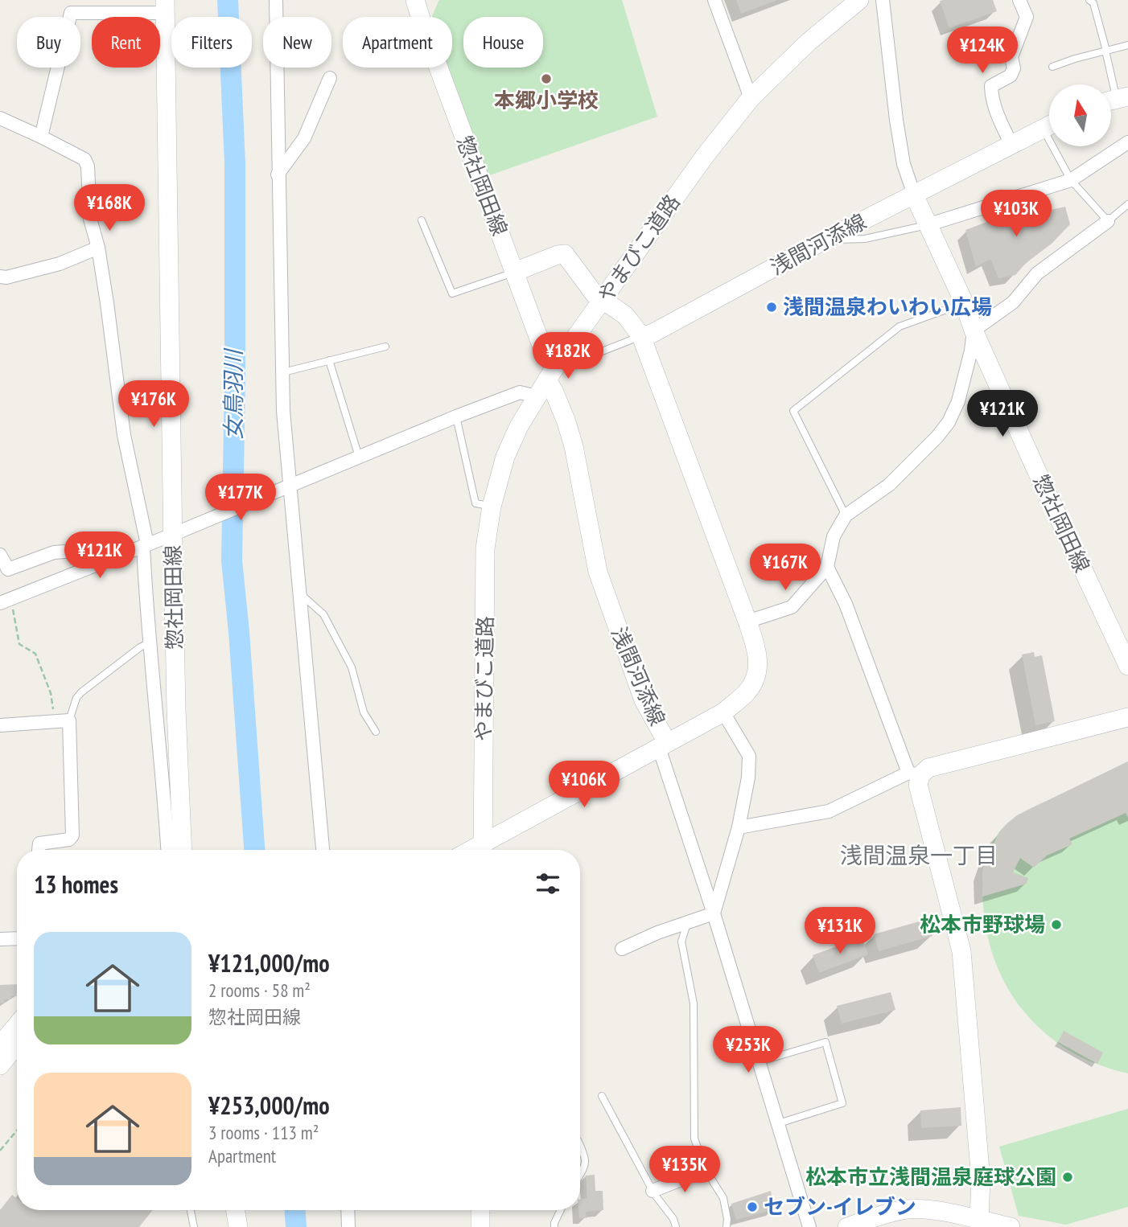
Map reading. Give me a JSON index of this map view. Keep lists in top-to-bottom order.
{
  "streets": {
    "main road": ["惣社岡田線", "浅間河添線", "やまびこ道路"]
  },
  "crossings": [
    ["惣社岡田線", "浅間河添線"],
    ["惣社岡田線", "やまびこ道路"],
    ["浅間河添線", "やまびこ道路"]
  ],
  "districts": ["浅間温泉一丁目"],
  "water": ["女鳥羽川"],
  "places": [
    "本郷小学校",
    "浅間温泉わいわい広場",
    "松本市野球場",
    "松本市立浅間温泉庭球公園",
    "セブン-イレブン"
  ],
  "north": "top",
  "page": {
    "chip": [
      "Buy",
      "Rent",
      "Filters",
      "New",
      "Apartment",
      "House"
    ],
    "price": [
      "¥124K",
      "¥168K",
      "¥103K",
      "¥182K",
      "¥176K",
      "¥121K",
      "¥177K",
      "¥121K",
      "¥167K",
      "¥106K",
      "¥131K",
      "¥253K",
      "¥135K"
    ],
    "heading": "13 homes",
    "list": [
      {
        "name": "¥121,000/mo",
        "note": "2 rooms · 58 m² · 惣社岡田線"
      },
      {
        "name": "¥253,000/mo",
        "note": "3 rooms · 113 m² · Apartment"
      }
    ]
  }
}
